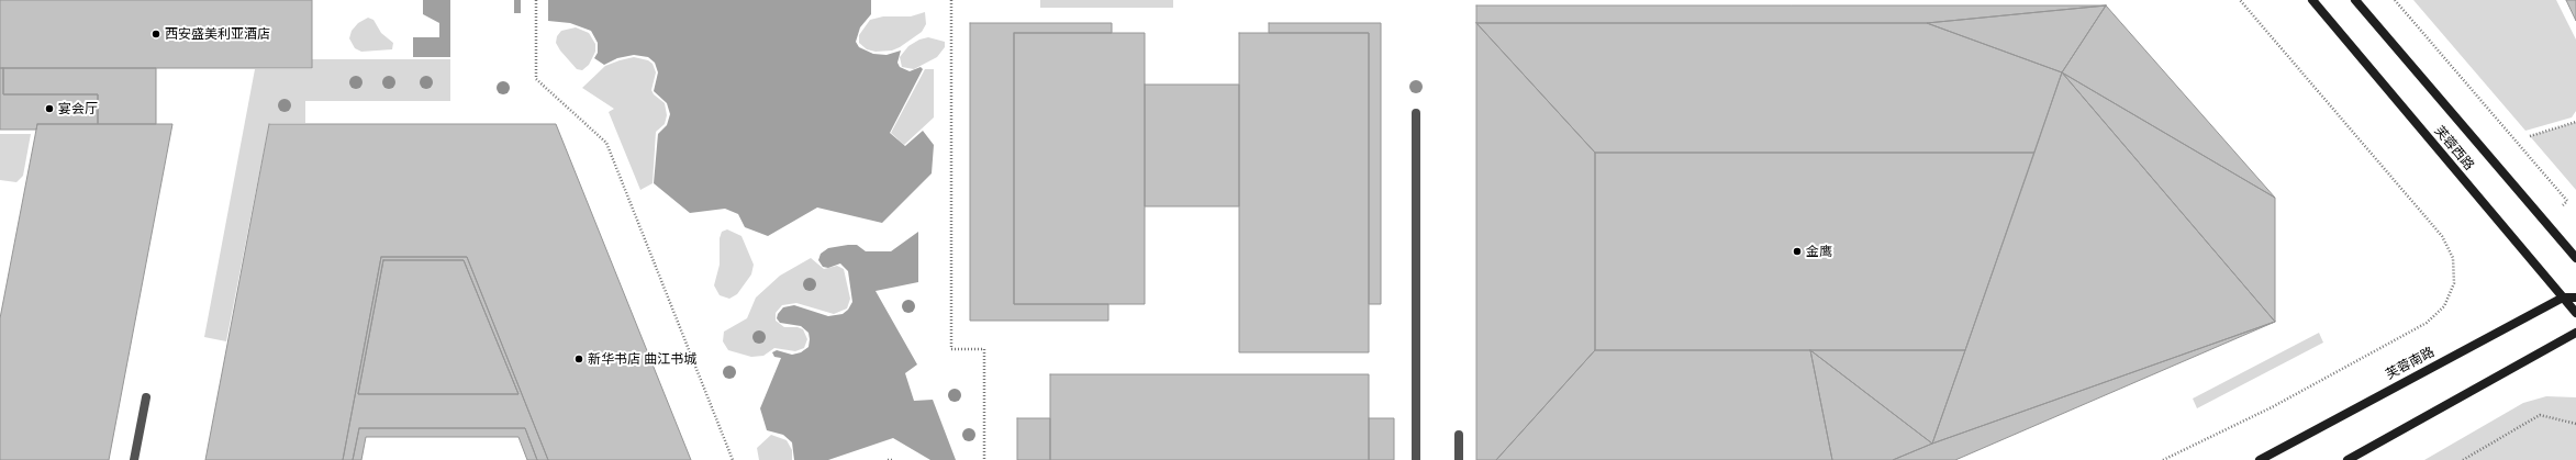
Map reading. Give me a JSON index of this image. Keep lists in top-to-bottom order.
{
  "streets": {
    "main road": ["芙蓉西路", "芙蓉南路"]
  },
  "crossings": [
    ["芙蓉西路", "芙蓉南路"]
  ],
  "places": [
    "西安盛美利亚酒店",
    "宴会厅",
    "金鹰",
    "新华书店 曲江书城"
  ]
}
